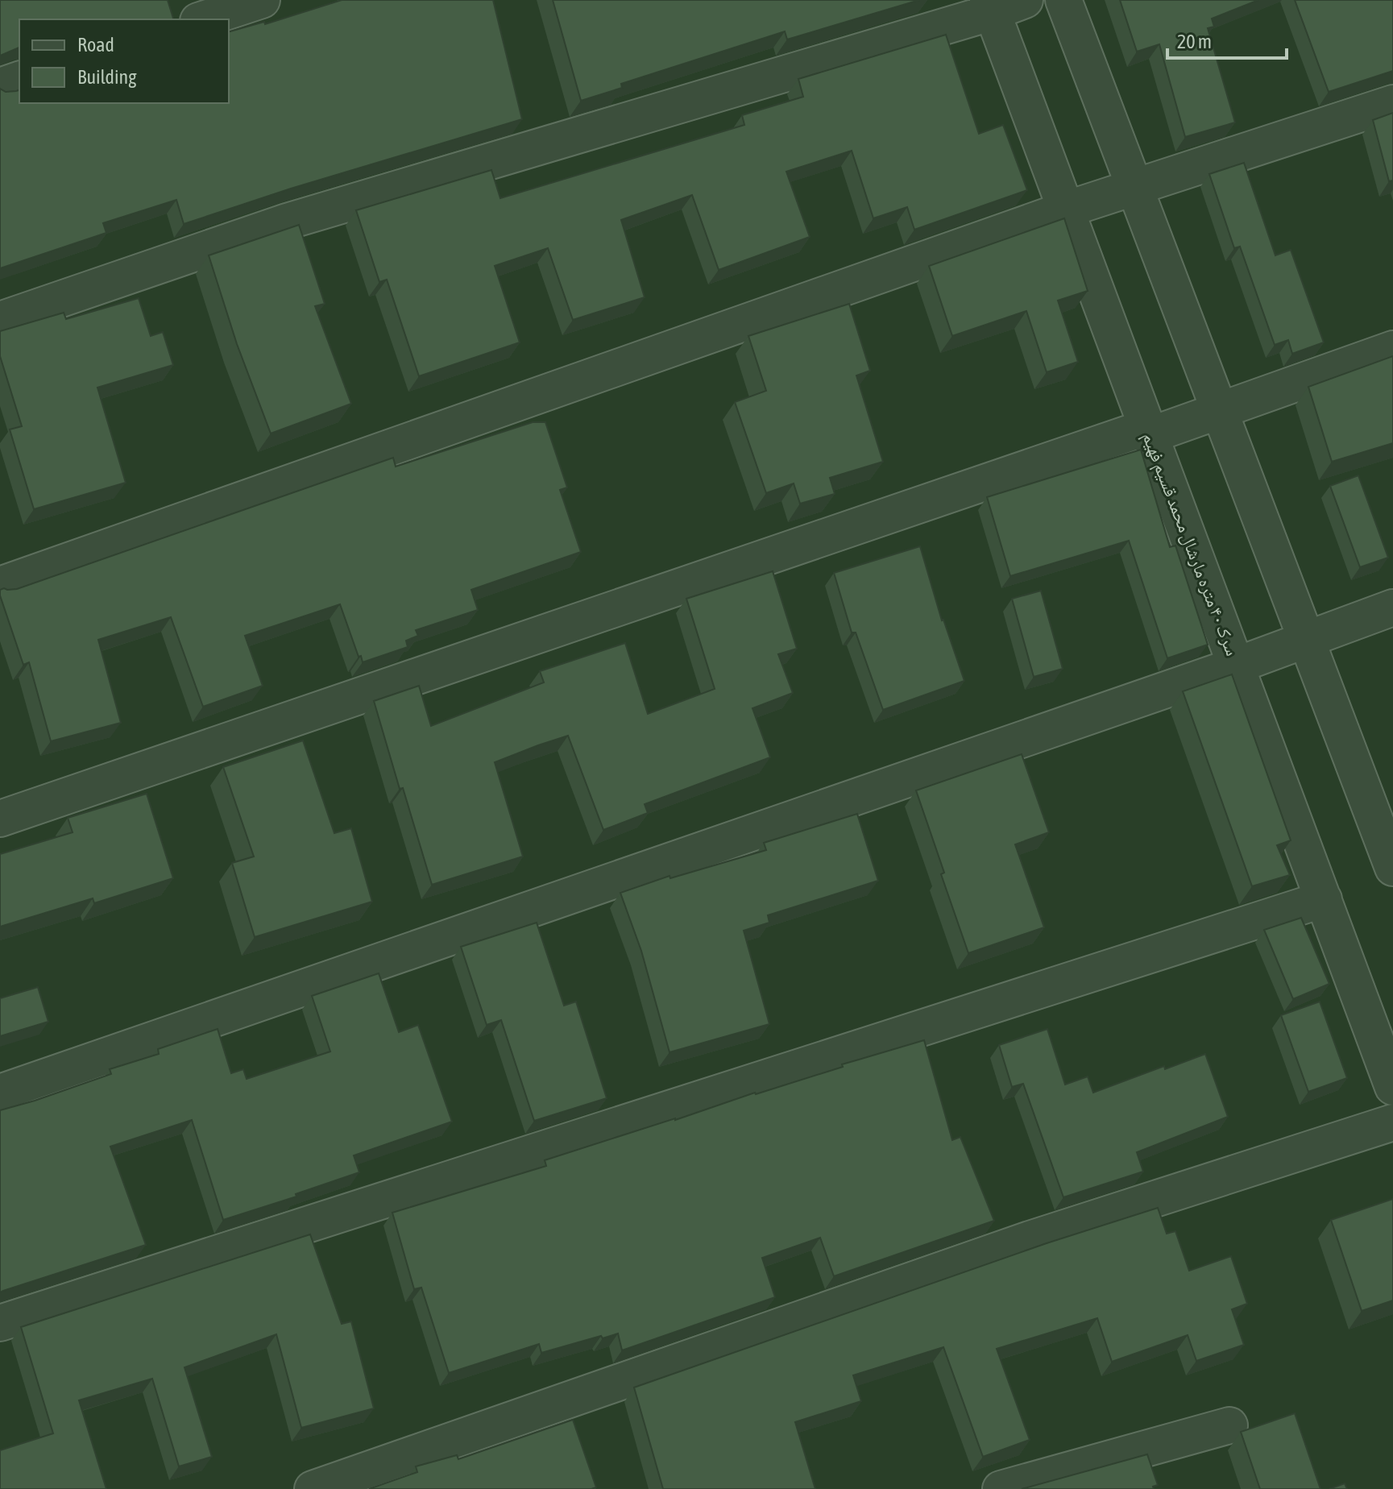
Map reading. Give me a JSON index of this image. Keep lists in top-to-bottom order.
{
  "streets": {
    "street": ["سرک ۴۰ متره مارشال محمد قسیم فهیم"]
  },
  "legend": ["Road", "Building"],
  "scale_bar": "20 m"
}
